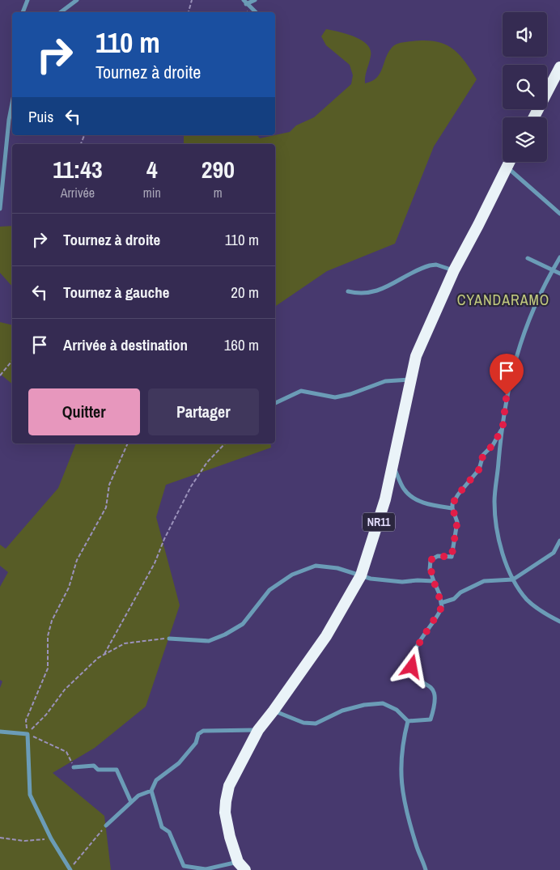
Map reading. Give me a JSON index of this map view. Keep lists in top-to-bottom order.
{
  "streets": {
    "highway": ["NR11"]
  },
  "districts": ["CYANDARAMO"],
  "page": {
    "turn": ["110 m", "Tournez à droite"],
    "then": "Puis",
    "eta": [
      "11:43",
      "Arrivée",
      "4",
      "min",
      "290",
      "m"
    ],
    "list": [
      {
        "name": "Tournez à droite",
        "value": "110 m"
      },
      {
        "name": "Tournez à gauche",
        "value": "20 m"
      },
      {
        "name": "Arrivée à destination",
        "value": "160 m"
      }
    ],
    "buttons": ["Quitter", "Partager"]
  }
}
